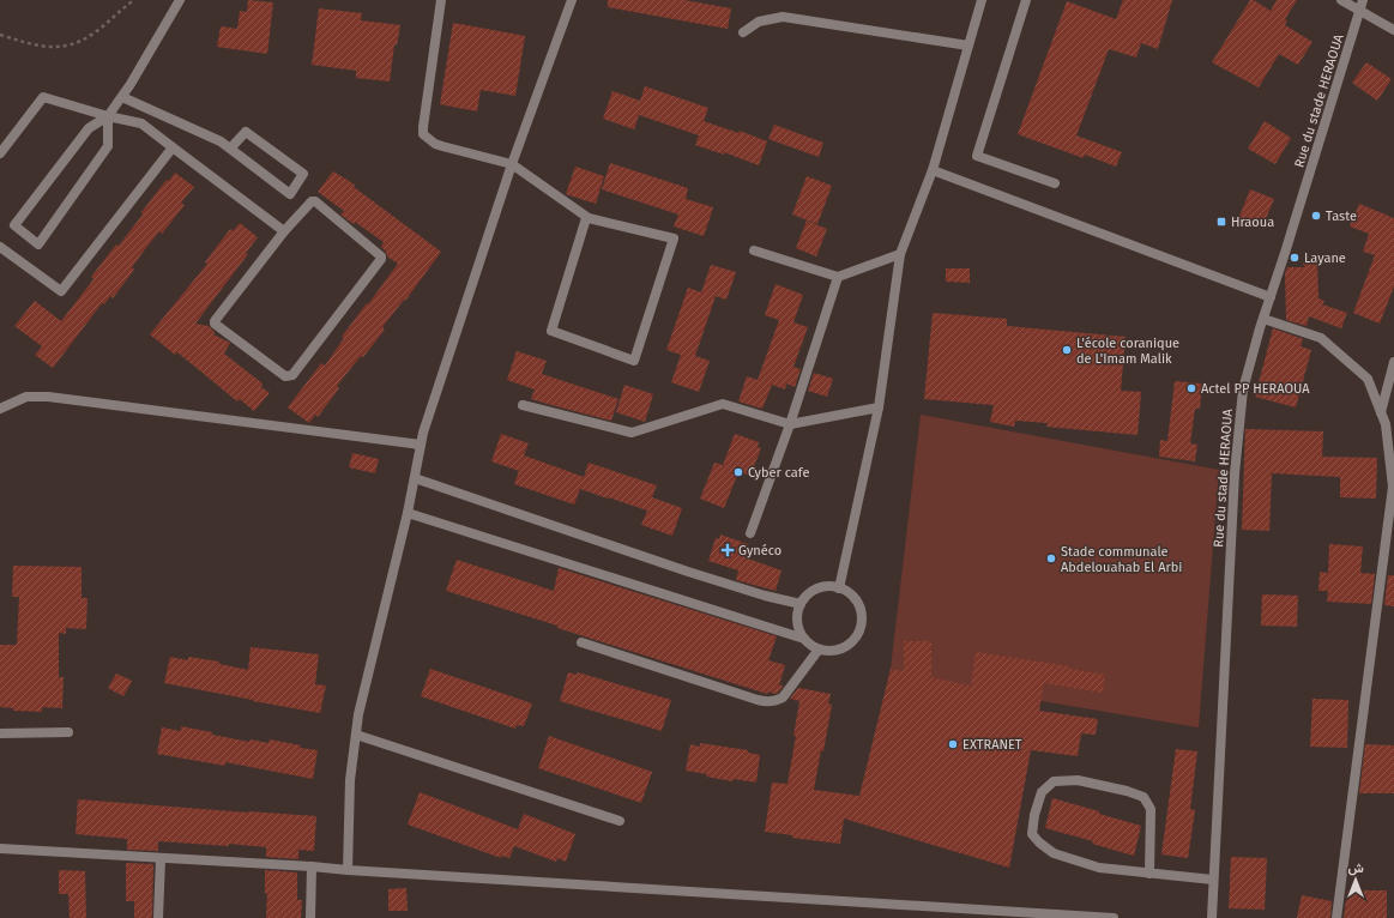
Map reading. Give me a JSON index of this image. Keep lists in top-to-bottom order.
{
  "streets": {
    "street": ["Rue du stade HERAOUA"]
  },
  "places": {
    "other": [
      "Taste",
      "Layane",
      "L'école coranique de L'Imam Malik",
      "Actel PP HERAOUA",
      "Cyber cafe",
      "Stade communale Abdelouahab El Arbi",
      "EXTRANET"
    ],
    "transit": ["Hraoua"],
    "health": ["Gynéco"]
  },
  "north": "top"
}
